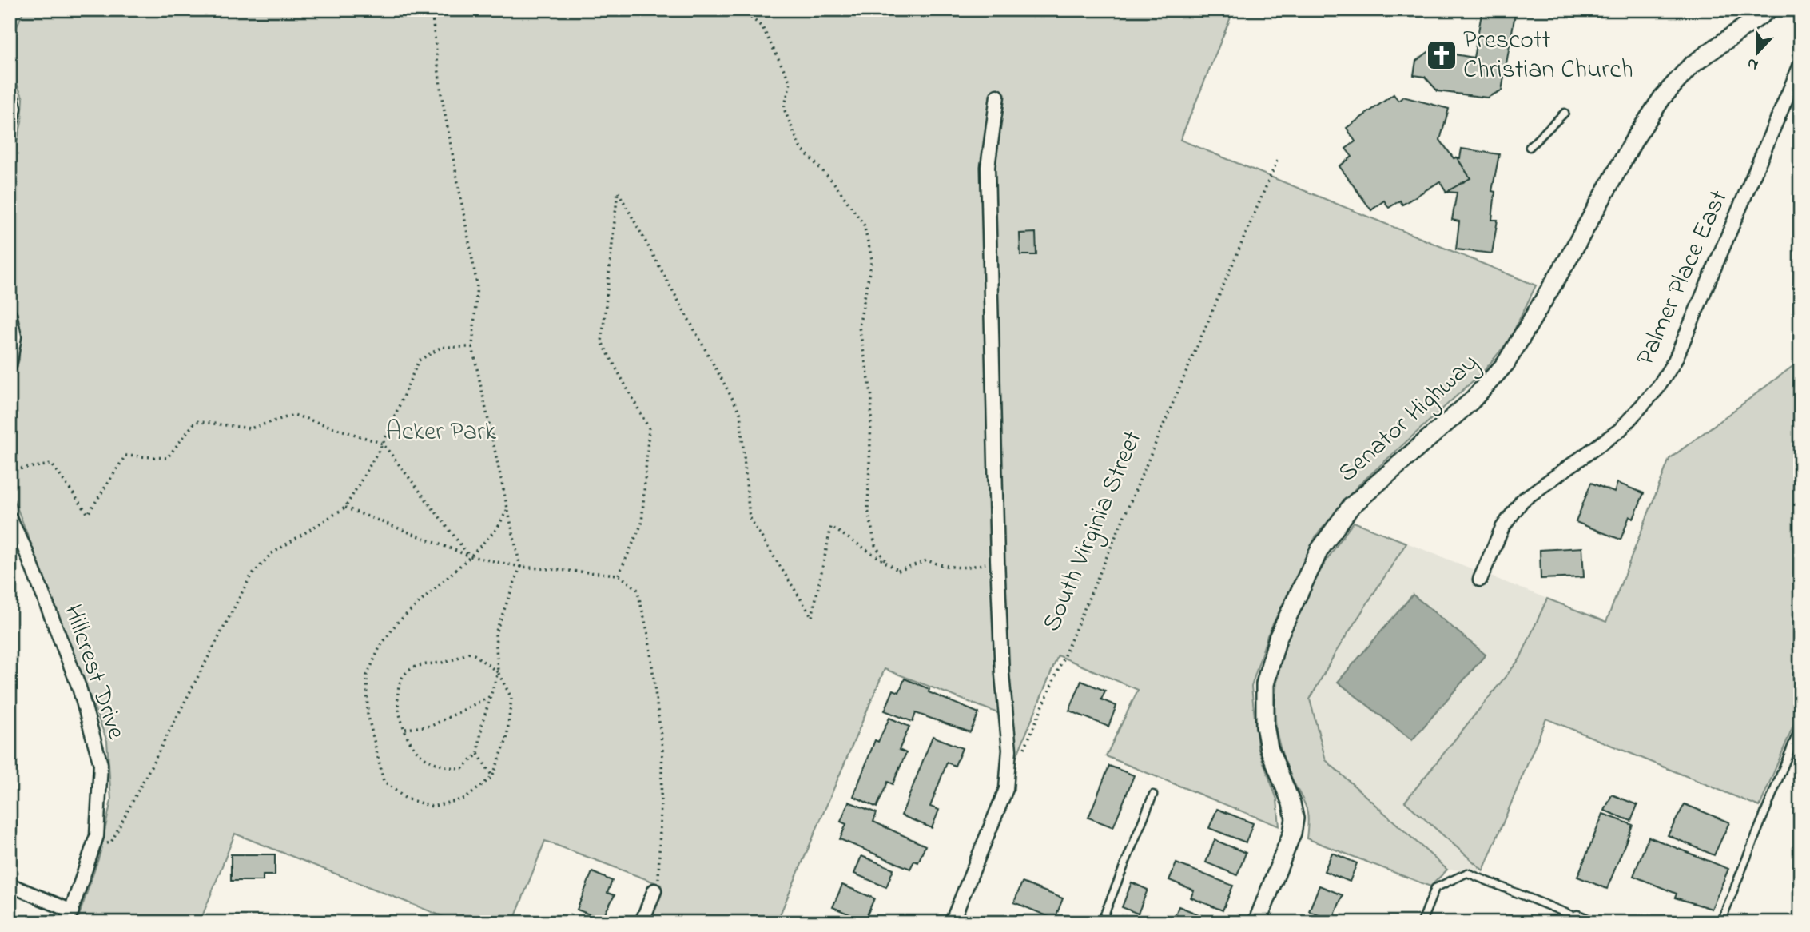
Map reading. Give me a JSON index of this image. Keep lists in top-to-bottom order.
{
  "streets": {
    "street": ["Palmer Place East", "Senator Highway", "Hillcrest Drive"],
    "path": ["South Virginia Street"]
  },
  "parks": ["Acker Park"],
  "places": {
    "church": ["Prescott Christian Church"]
  },
  "north": "bottom"
}
